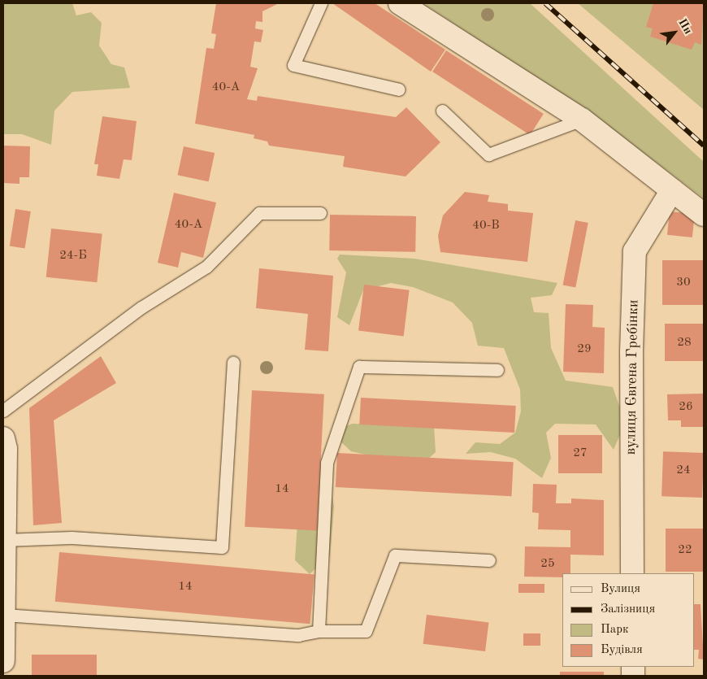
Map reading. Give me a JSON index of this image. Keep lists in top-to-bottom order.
{
  "streets": {
    "street": ["вулиця Євгена Гребінки"]
  },
  "house_numbers": [
    "40-А",
    "40-А",
    "40-В",
    "24-Б",
    "30",
    "28",
    "29",
    "26",
    "27",
    "24",
    "14",
    "22",
    "25",
    "14"
  ],
  "legend": [
    "Вулиця",
    "Залізниця",
    "Парк",
    "Будівля"
  ],
  "north": "top right"
}
